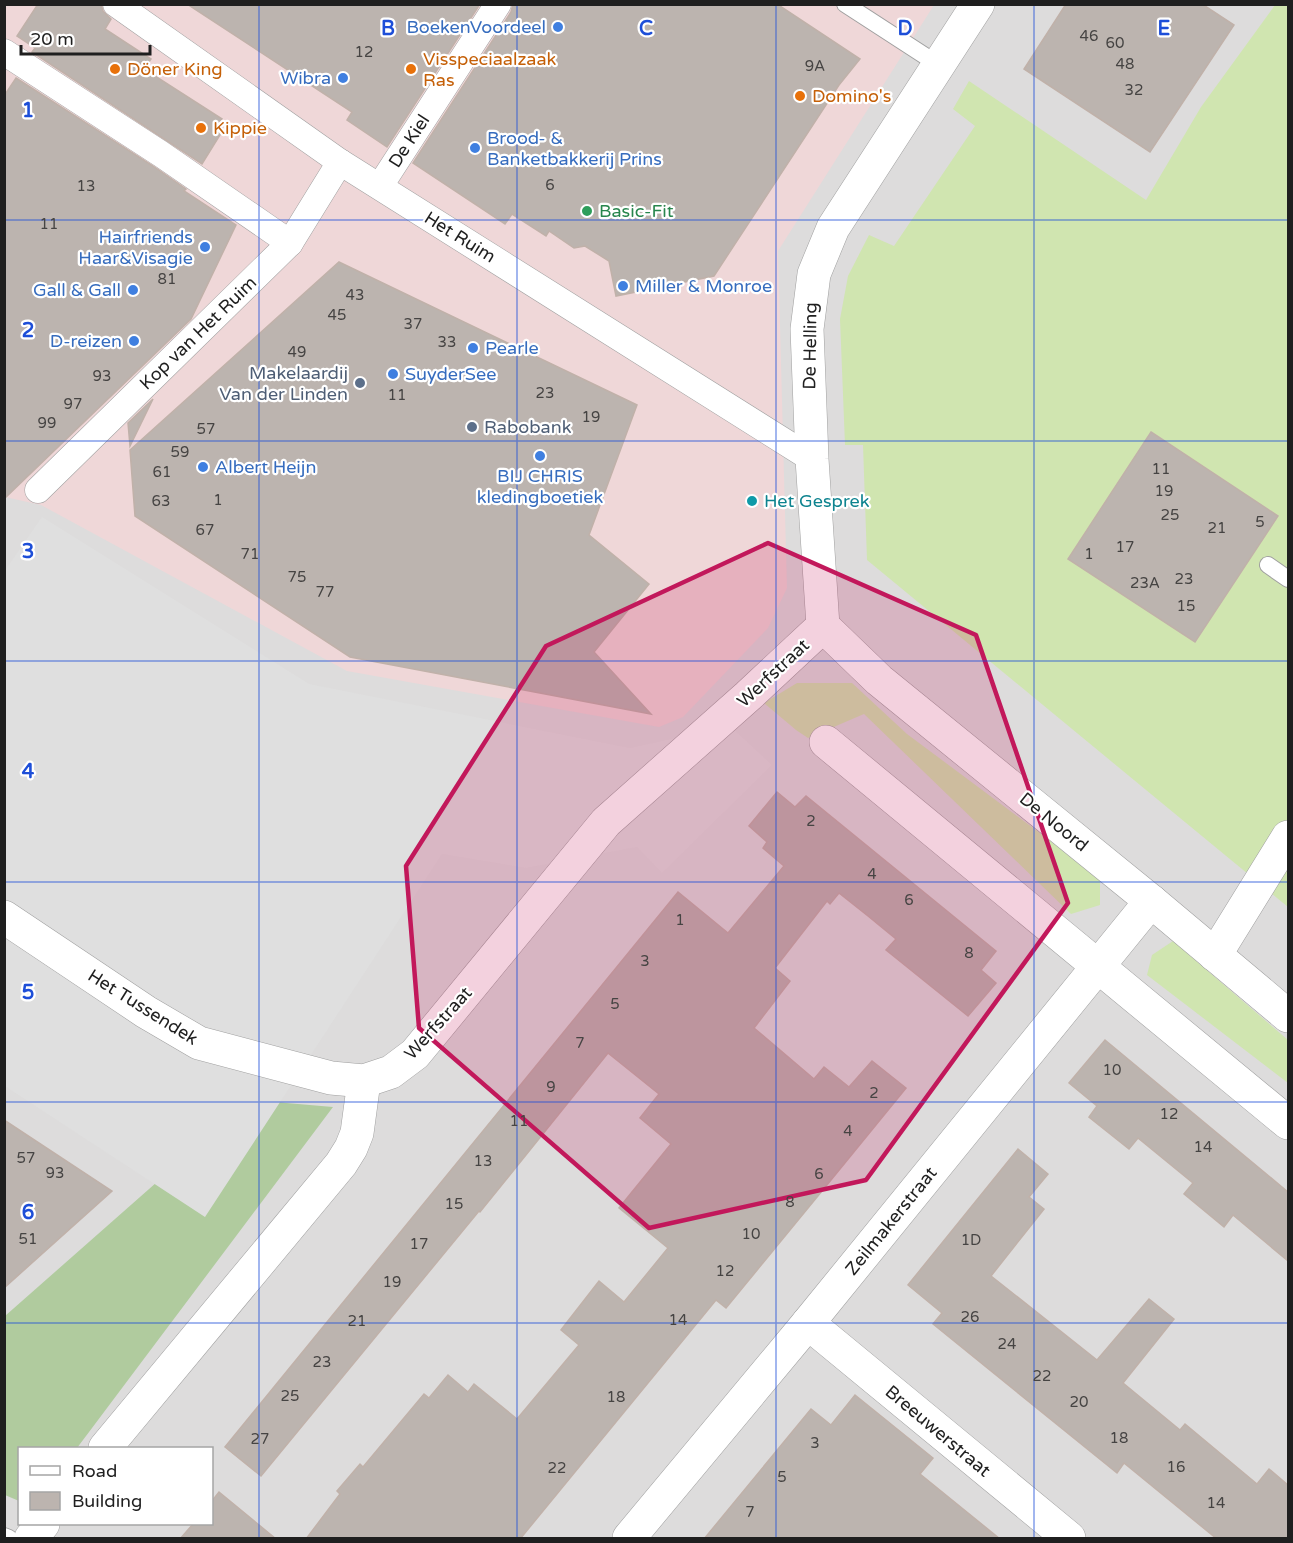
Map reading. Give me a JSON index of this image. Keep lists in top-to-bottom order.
{
  "streets": {
    "street": [
      "De Kiel",
      "Het Ruim",
      "Kop van Het Ruim",
      "De Helling",
      "Werfstraat",
      "De Noord",
      "Het Tussendek",
      "Zeilmakerstraat",
      "Breeuwerstraat"
    ]
  },
  "crossings": [
    ["De Kiel", "Het Ruim"],
    ["Het Ruim", "Kop van Het Ruim"],
    ["Het Ruim", "De Helling"],
    ["De Helling", "Werfstraat"],
    ["De Helling", "De Noord"],
    ["Werfstraat", "De Noord"],
    ["Werfstraat", "Het Tussendek"],
    ["De Noord", "Zeilmakerstraat"],
    ["Zeilmakerstraat", "Breeuwerstraat"]
  ],
  "places": [
    "BoekenVoordeel",
    "Döner King",
    "Visspeciaalzaak Ras",
    "Wibra",
    "Domino's",
    "Kippie",
    "Brood- & Banketbakkerij Prins",
    "Basic-Fit",
    "Hairfriends Haar&Visagie",
    "Miller & Monroe",
    "Gall & Gall",
    "D-reizen",
    "Pearle",
    "SuyderSee",
    "Makelaardij Van der Linden",
    "Rabobank",
    "BIJ CHRIS kledingboetiek",
    "Albert Heijn",
    "Het Gesprek"
  ],
  "house_numbers": [
    "46",
    "60",
    "12",
    "48",
    "9A",
    "32",
    "6",
    "13",
    "11",
    "81",
    "43",
    "45",
    "37",
    "33",
    "49",
    "93",
    "23",
    "11",
    "97",
    "19",
    "99",
    "57",
    "59",
    "11",
    "61",
    "19",
    "1",
    "63",
    "25",
    "5",
    "21",
    "67",
    "17",
    "71",
    "1",
    "75",
    "23",
    "23A",
    "77",
    "15",
    "2",
    "4",
    "6",
    "1",
    "8",
    "3",
    "5",
    "7",
    "10",
    "9",
    "2",
    "12",
    "11",
    "4",
    "14",
    "57",
    "13",
    "93",
    "6",
    "8",
    "15",
    "10",
    "51",
    "1D",
    "17",
    "12",
    "19",
    "26",
    "14",
    "21",
    "24",
    "23",
    "22",
    "25",
    "18",
    "20",
    "18",
    "27",
    "3",
    "16",
    "22",
    "5",
    "14",
    "7"
  ],
  "legend": ["Road", "Building"],
  "scale_bar": "20 m",
  "grid": {
    "columns": [
      "B",
      "C",
      "D",
      "E"
    ],
    "rows": [
      "1",
      "2",
      "3",
      "4",
      "5",
      "6"
    ]
  }
}
